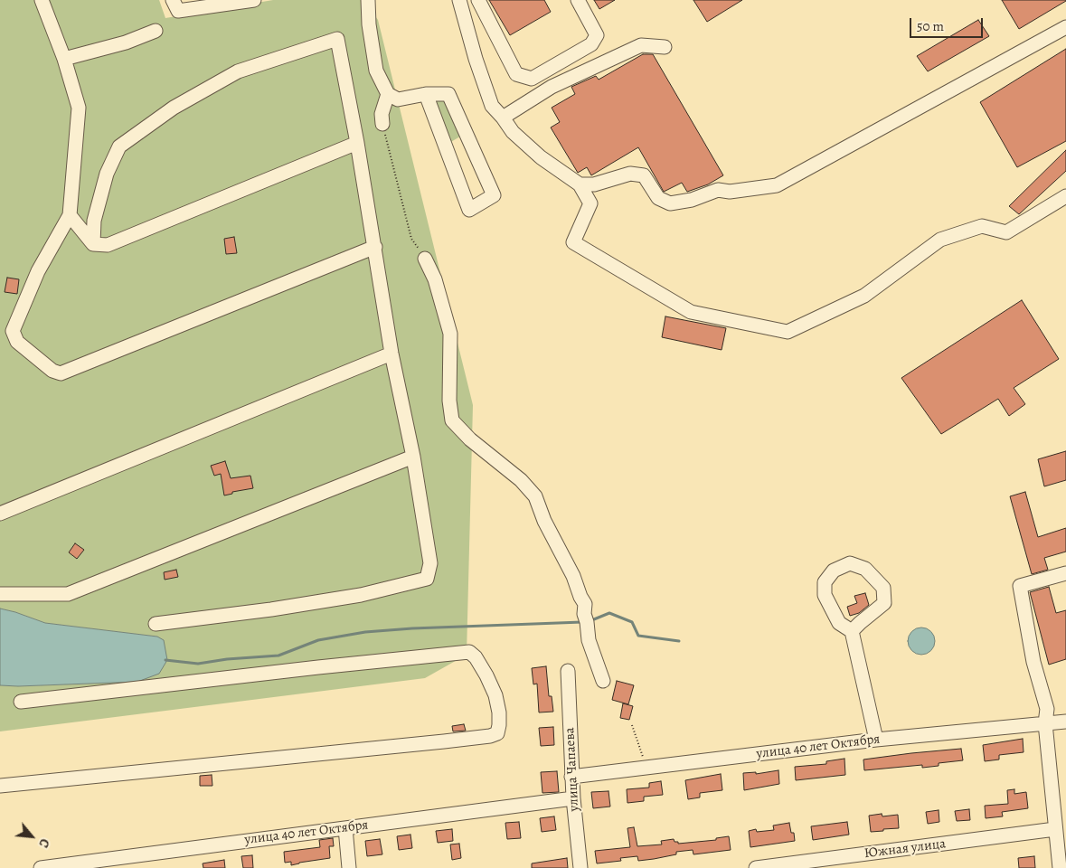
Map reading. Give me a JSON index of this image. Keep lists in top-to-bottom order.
{
  "streets": {
    "street": ["улица 40 лет Октября", "улица Чапаева", "Южная улица"]
  },
  "crossings": [
    ["улица 40 лет Октября", "улица Чапаева"]
  ],
  "scale_bar": "50 m",
  "north": "bottom right"
}
